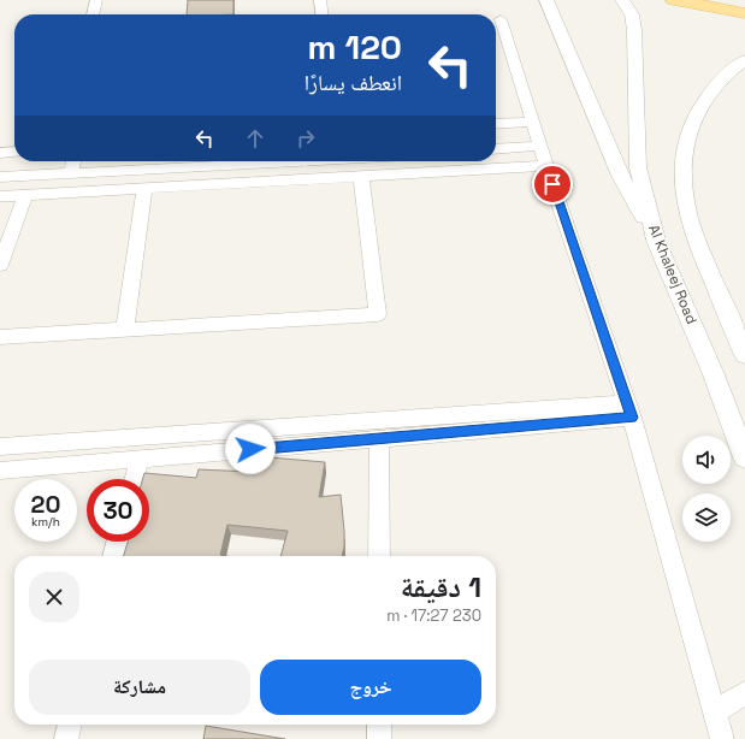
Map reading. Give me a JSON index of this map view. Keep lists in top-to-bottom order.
{
  "streets": {
    "street": ["Al Khaleej Road"]
  },
  "page": {
    "turn": ["120 m", "انعطف يسارًا"],
    "speed": "20 km/h",
    "limit": "30",
    "heading": ["1 دقيقة", "230 m · 17:27"],
    "buttons": ["خروج", "مشاركة"]
  }
}
